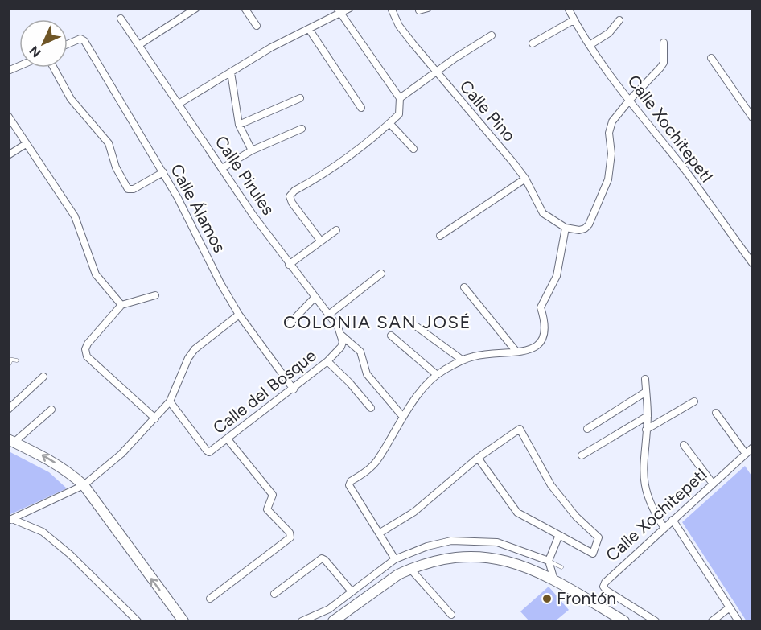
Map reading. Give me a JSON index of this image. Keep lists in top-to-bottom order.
{
  "streets": {
    "street": [
      "Calle Pino",
      "Calle Xochitepetl",
      "Calle Pirules",
      "Calle Álamos",
      "Calle del Bosque"
    ]
  },
  "crossings": [
    ["Calle Pirules", "Calle del Bosque"],
    ["Calle Álamos", "Calle del Bosque"]
  ],
  "districts": ["COLONIA SAN JOSÉ"],
  "places": ["Frontón"],
  "north": "bottom left"
}
